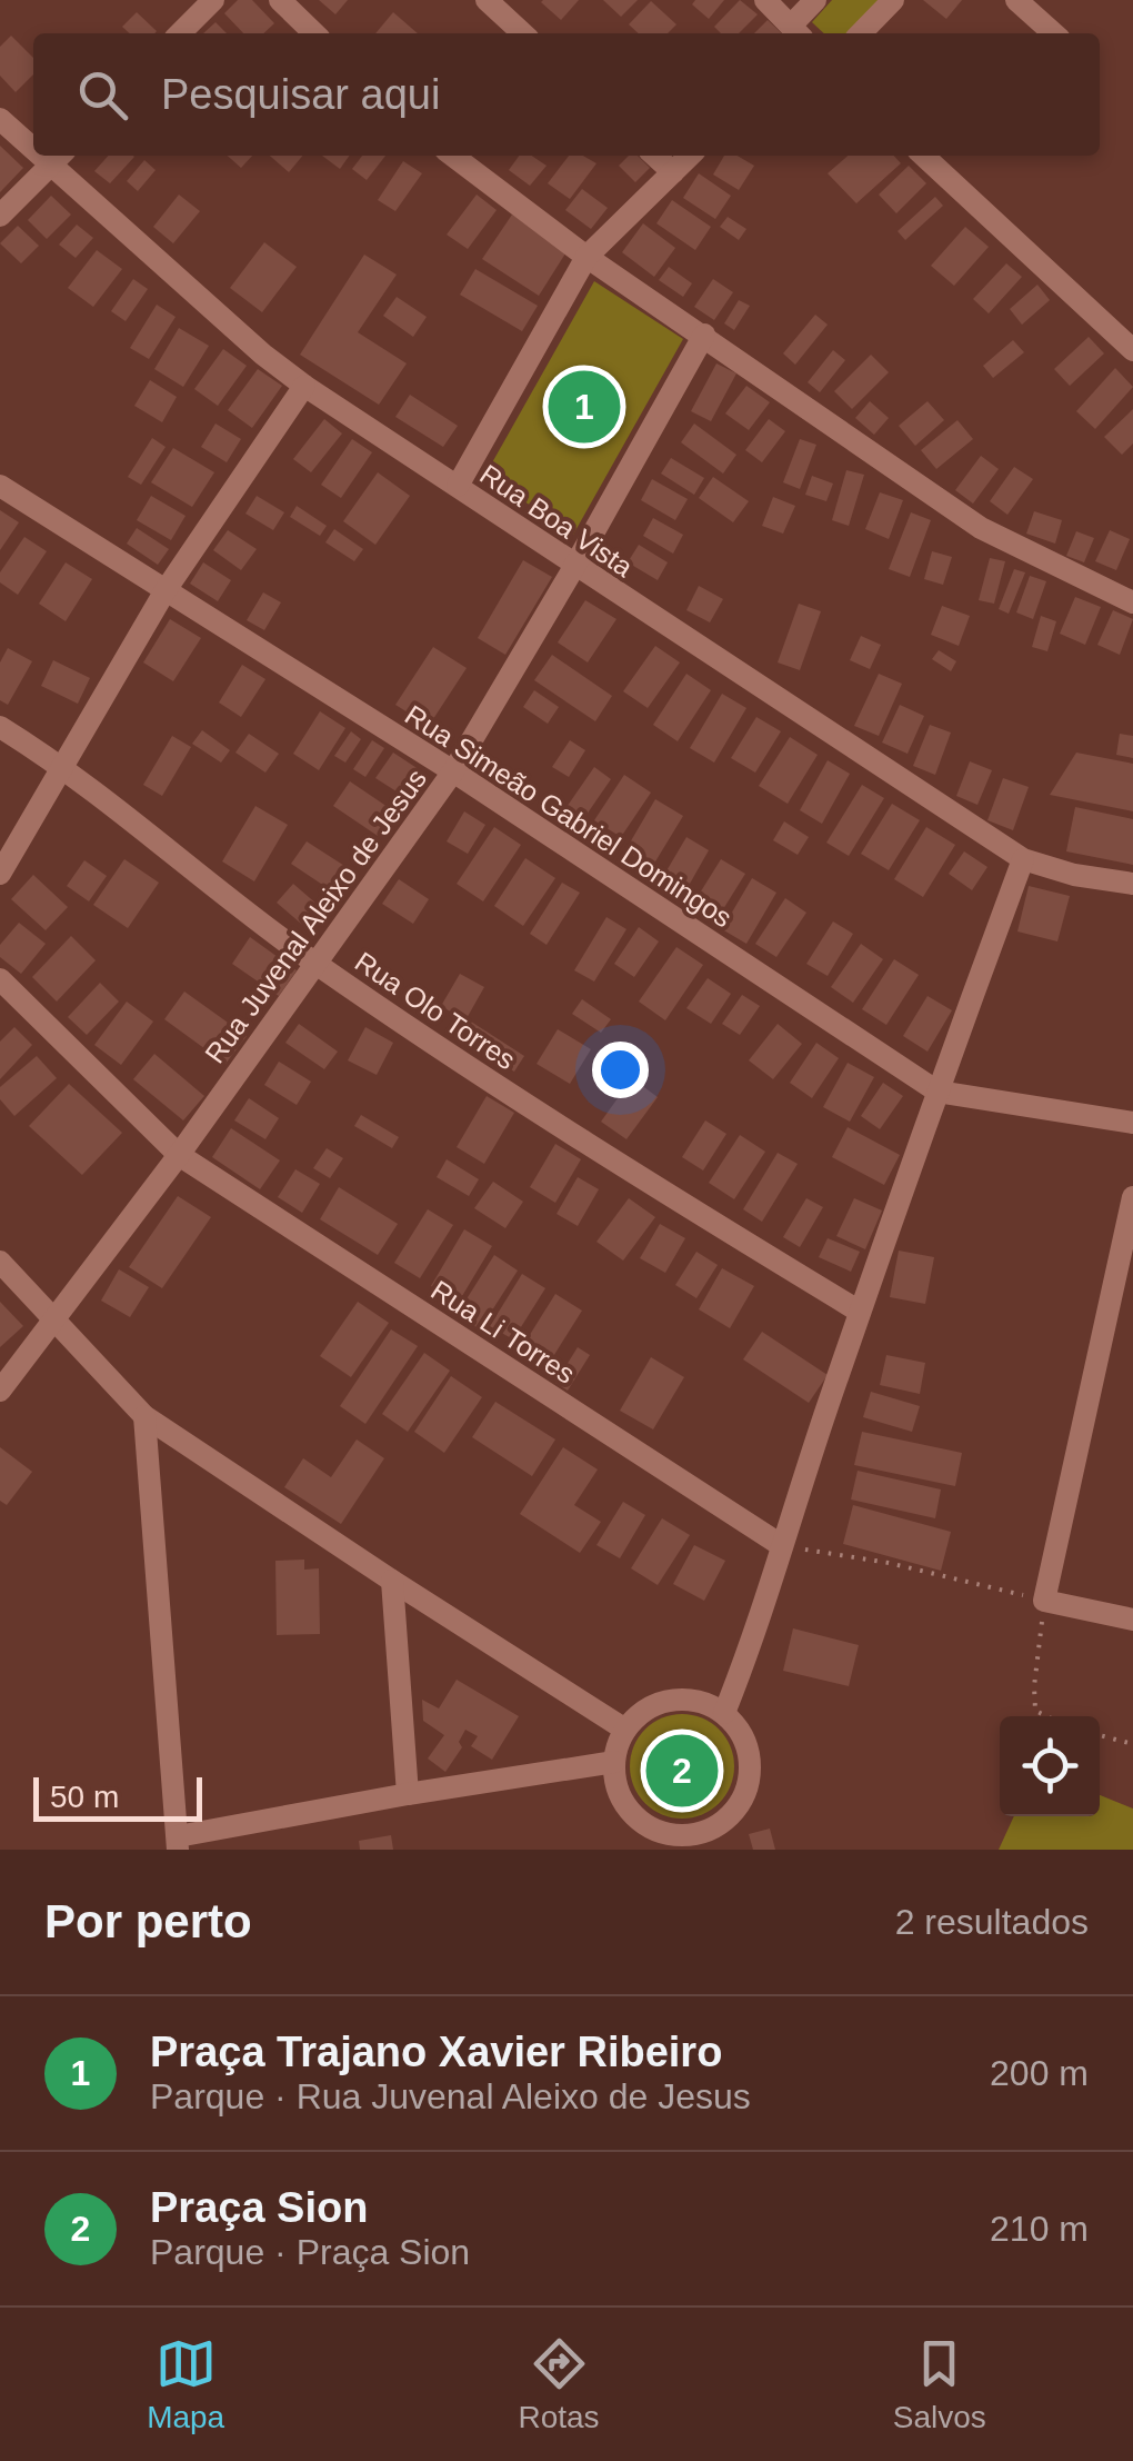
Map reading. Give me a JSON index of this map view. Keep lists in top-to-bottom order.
{
  "streets": {
    "street": [
      "Rua Boa Vista",
      "Rua Simeão Gabriel Domingos",
      "Rua Juvenal Aleixo de Jesus",
      "Rua Olo Torres",
      "Rua Li Torres"
    ]
  },
  "crossings": [
    ["Rua Boa Vista", "Rua Juvenal Aleixo de Jesus"],
    ["Rua Simeão Gabriel Domingos", "Rua Juvenal Aleixo de Jesus"],
    ["Rua Juvenal Aleixo de Jesus", "Rua Olo Torres"],
    ["Rua Juvenal Aleixo de Jesus", "Rua Li Torres"]
  ],
  "scale_bar": "50 m",
  "page": {
    "search": "Pesquisar aqui",
    "pins": ["1", "2"],
    "scale": "50 m",
    "heading": ["Por perto", "2 resultados"],
    "list": [
      {
        "mark": "1",
        "name": "Praça Trajano Xavier Ribeiro",
        "note": "Parque · Rua Juvenal Aleixo de Jesus",
        "value": "200 m"
      },
      {
        "mark": "2",
        "name": "Praça Sion",
        "note": "Parque · Praça Sion",
        "value": "210 m"
      }
    ],
    "nav": ["Mapa", "Rotas", "Salvos"]
  }
}
